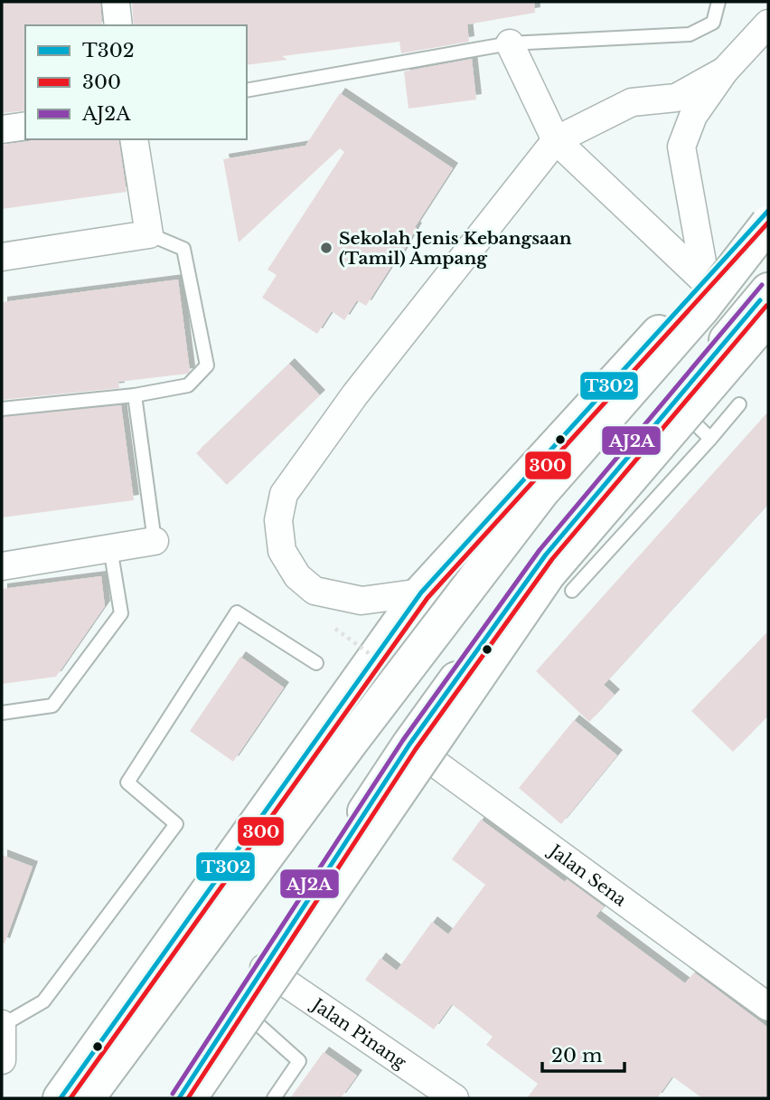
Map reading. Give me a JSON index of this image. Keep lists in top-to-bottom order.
{
  "streets": {
    "street": ["Jalan Sena", "Jalan Pinang"]
  },
  "places": ["Sekolah Jenis Kebangsaan (Tamil) Ampang"],
  "lines": ["transit line T302", "transit line 300", "transit line AJ2A"],
  "legend": ["T302", "300", "AJ2A"],
  "scale_bar": "20 m"
}
